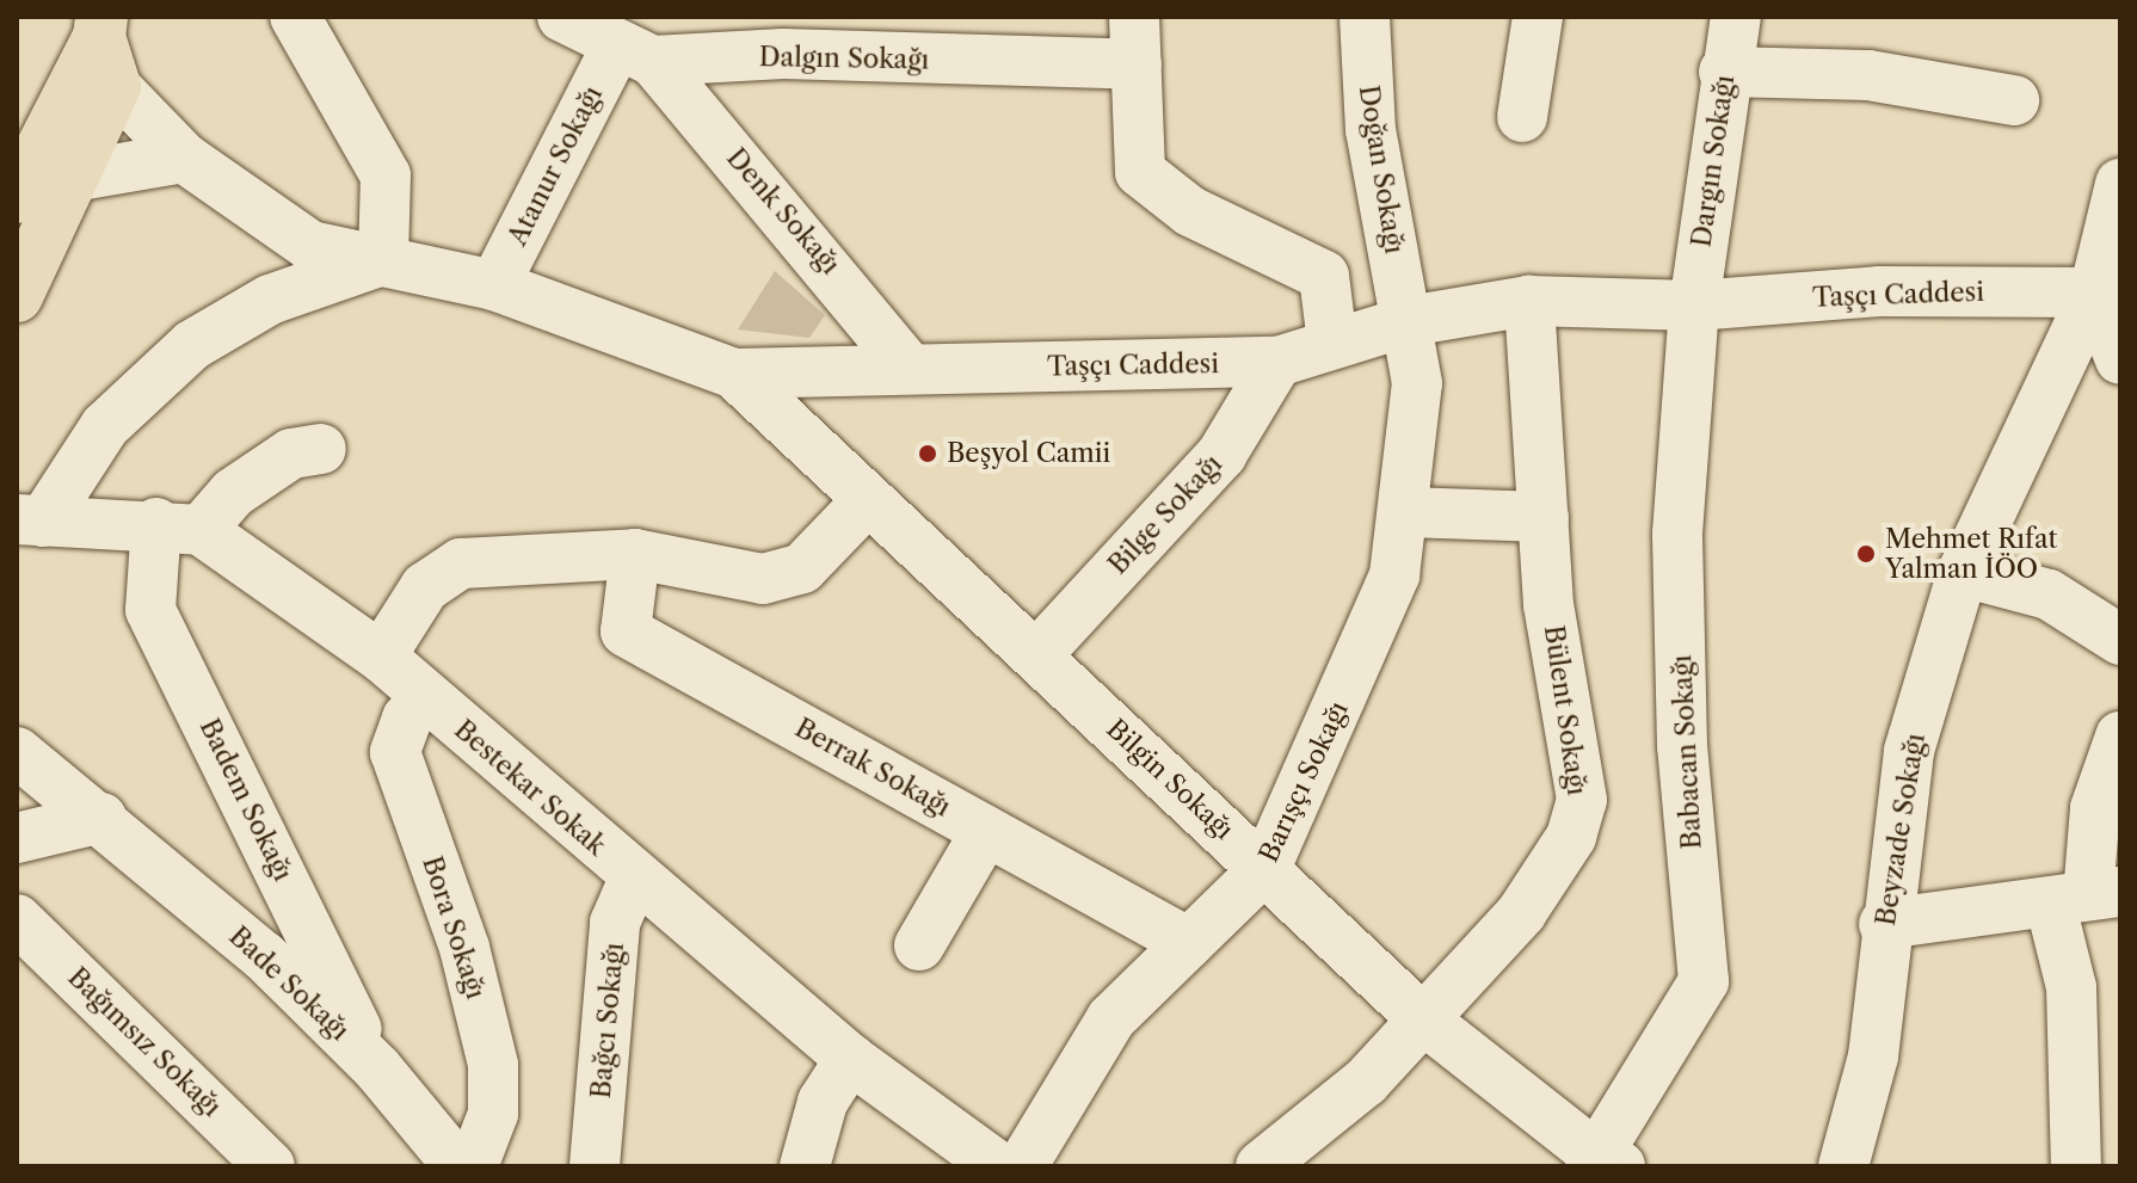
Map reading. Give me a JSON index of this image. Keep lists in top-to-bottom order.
{
  "streets": {
    "street": [
      "Dalgın Sokağı",
      "Dargın Sokağı",
      "Atanur Sokağı",
      "Doğan Sokağı",
      "Denk Sokağı",
      "Taşçı Caddesi",
      "Bilge Sokağı",
      "Bülent Sokağı",
      "Babacan Sokağı",
      "Berrak Sokağı",
      "Bilgin Sokağı",
      "Barışçı Sokağı",
      "Bestekar Sokak",
      "Badem Sokağı",
      "Beyzade Sokağı",
      "Bora Sokağı",
      "Bade Sokağı",
      "Bağcı Sokağı",
      "Bağımsız Sokağı"
    ]
  },
  "crossings": [
    ["Dalgın Sokağı", "Atanur Sokağı"],
    ["Dalgın Sokağı", "Denk Sokağı"],
    ["Dargın Sokağı", "Taşçı Caddesi"],
    ["Dargın Sokağı", "Babacan Sokağı"],
    ["Atanur Sokağı", "Denk Sokağı"],
    ["Atanur Sokağı", "Taşçı Caddesi"],
    ["Doğan Sokağı", "Taşçı Caddesi"],
    ["Doğan Sokağı", "Barışçı Sokağı"],
    ["Denk Sokağı", "Taşçı Caddesi"],
    ["Taşçı Caddesi", "Bilge Sokağı"],
    ["Taşçı Caddesi", "Bülent Sokağı"],
    ["Taşçı Caddesi", "Babacan Sokağı"],
    ["Taşçı Caddesi", "Bilgin Sokağı"],
    ["Taşçı Caddesi", "Barışçı Sokağı"],
    ["Taşçı Caddesi", "Beyzade Sokağı"],
    ["Bilge Sokağı", "Bilgin Sokağı"],
    ["Bülent Sokağı", "Bilgin Sokağı"],
    ["Babacan Sokağı", "Bilgin Sokağı"],
    ["Berrak Sokağı", "Barışçı Sokağı"],
    ["Bilgin Sokağı", "Barışçı Sokağı"],
    ["Barışçı Sokağı", "Bestekar Sokak"],
    ["Bestekar Sokak", "Badem Sokağı"],
    ["Bestekar Sokak", "Bora Sokağı"],
    ["Bestekar Sokak", "Bağcı Sokağı"],
    ["Badem Sokağı", "Bade Sokağı"]
  ],
  "places": ["Beşyol Camii", "Mehmet Rıfat Yalman İÖO"]
}
